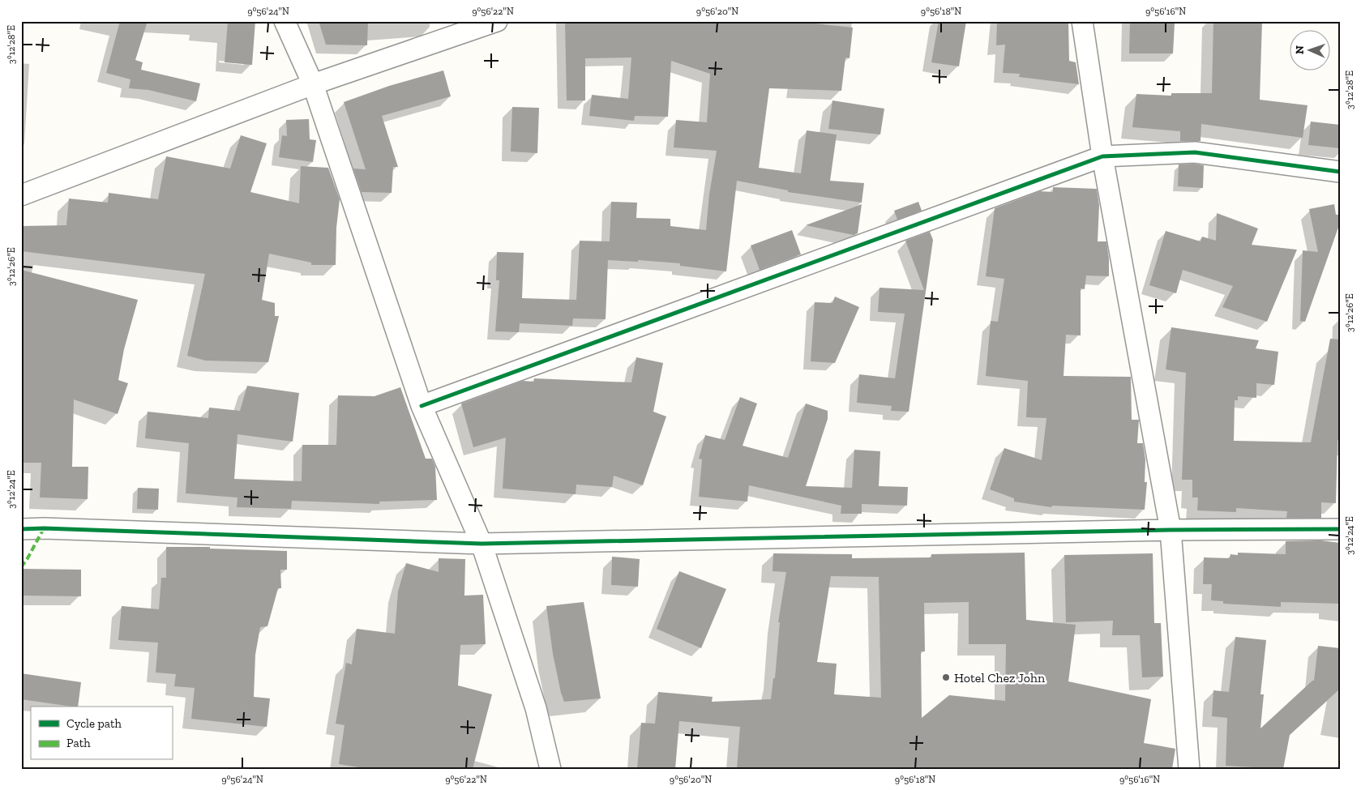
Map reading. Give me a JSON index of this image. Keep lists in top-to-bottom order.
{
  "places": ["Hotel Chez John"],
  "legend": ["Cycle path", "Path"],
  "north": "left",
  "coordinates": [
    "9°56'24\"N",
    "9°56'22\"N",
    "9°56'20\"N",
    "9°56'18\"N",
    "9°56'16\"N",
    "3°12'28\"E",
    "3°12'26\"E",
    "3°12'24\"E"
  ]
}
